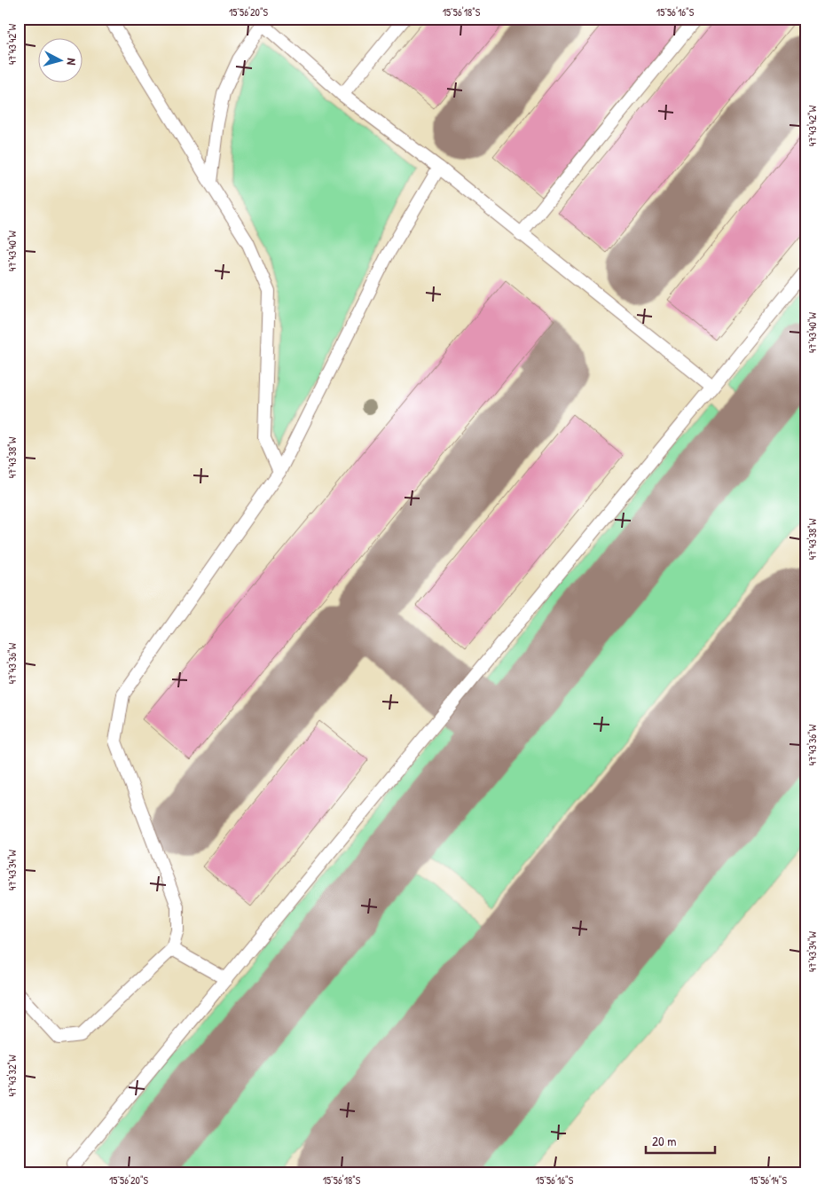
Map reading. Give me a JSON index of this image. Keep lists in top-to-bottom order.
{
  "scale_bar": "20 m",
  "north": "right",
  "coordinates": [
    "15°56'20\"S",
    "15°56'18\"S",
    "15°56'16\"S",
    "47°43'42\"W",
    "47°43'40\"W",
    "47°43'38\"W",
    "47°43'36\"W",
    "47°43'34\"W",
    "47°43'32\"W",
    "15°56'14\"S"
  ]
}
